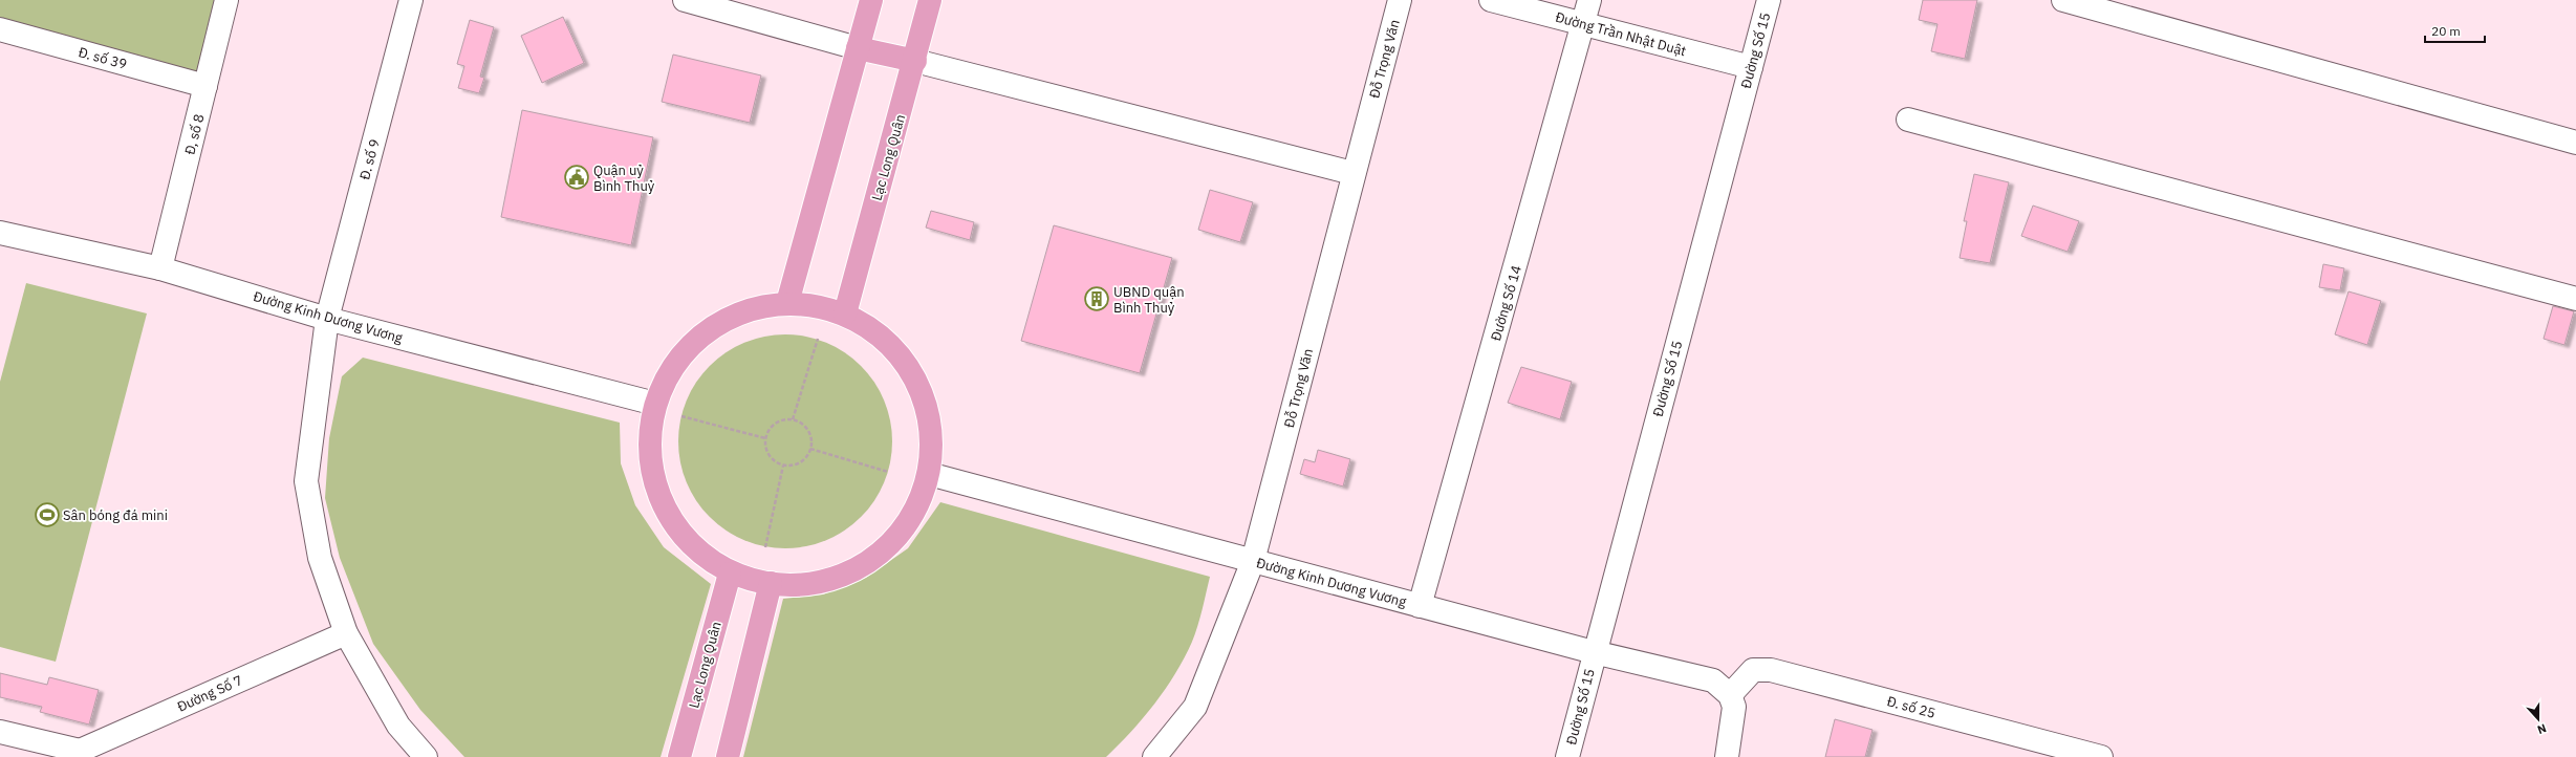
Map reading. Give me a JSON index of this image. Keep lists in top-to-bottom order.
{
  "streets": {
    "main road": ["Lạc Long Quân"],
    "street": [
      "Đường Trần Nhật Duật",
      "Đường Số 15",
      "Đ. số 39",
      "Đỗ Trọng Văn",
      "Đ, số 8",
      "Đ. số 9",
      "Đường Số 14",
      "Đường Kinh Dương Vương",
      "Đường Số 7",
      "Đ. số 25"
    ]
  },
  "crossings": [
    ["Đường Trần Nhật Duật", "Đường Số 15"],
    ["Đường Trần Nhật Duật", "Đường Số 14"],
    ["Đường Số 15", "Đường Kinh Dương Vương"],
    ["Đ. số 39", "Đ, số 8"],
    ["Đỗ Trọng Văn", "Đường Kinh Dương Vương"],
    ["Đ, số 8", "Đường Kinh Dương Vương"],
    ["Đ. số 9", "Đường Kinh Dương Vương"],
    ["Đ. số 9", "Đường Số 7"],
    ["Đường Số 14", "Đường Kinh Dương Vương"],
    ["Đường Kinh Dương Vương", "Đ. số 25"]
  ],
  "places": {
    "public building": ["Quận uỷ Bình Thuỷ"],
    "building": ["UBND quận Bình Thuỷ"],
    "sports": ["Sân bóng đá mini"]
  },
  "scale_bar": "20 m",
  "north": "bottom"
}
